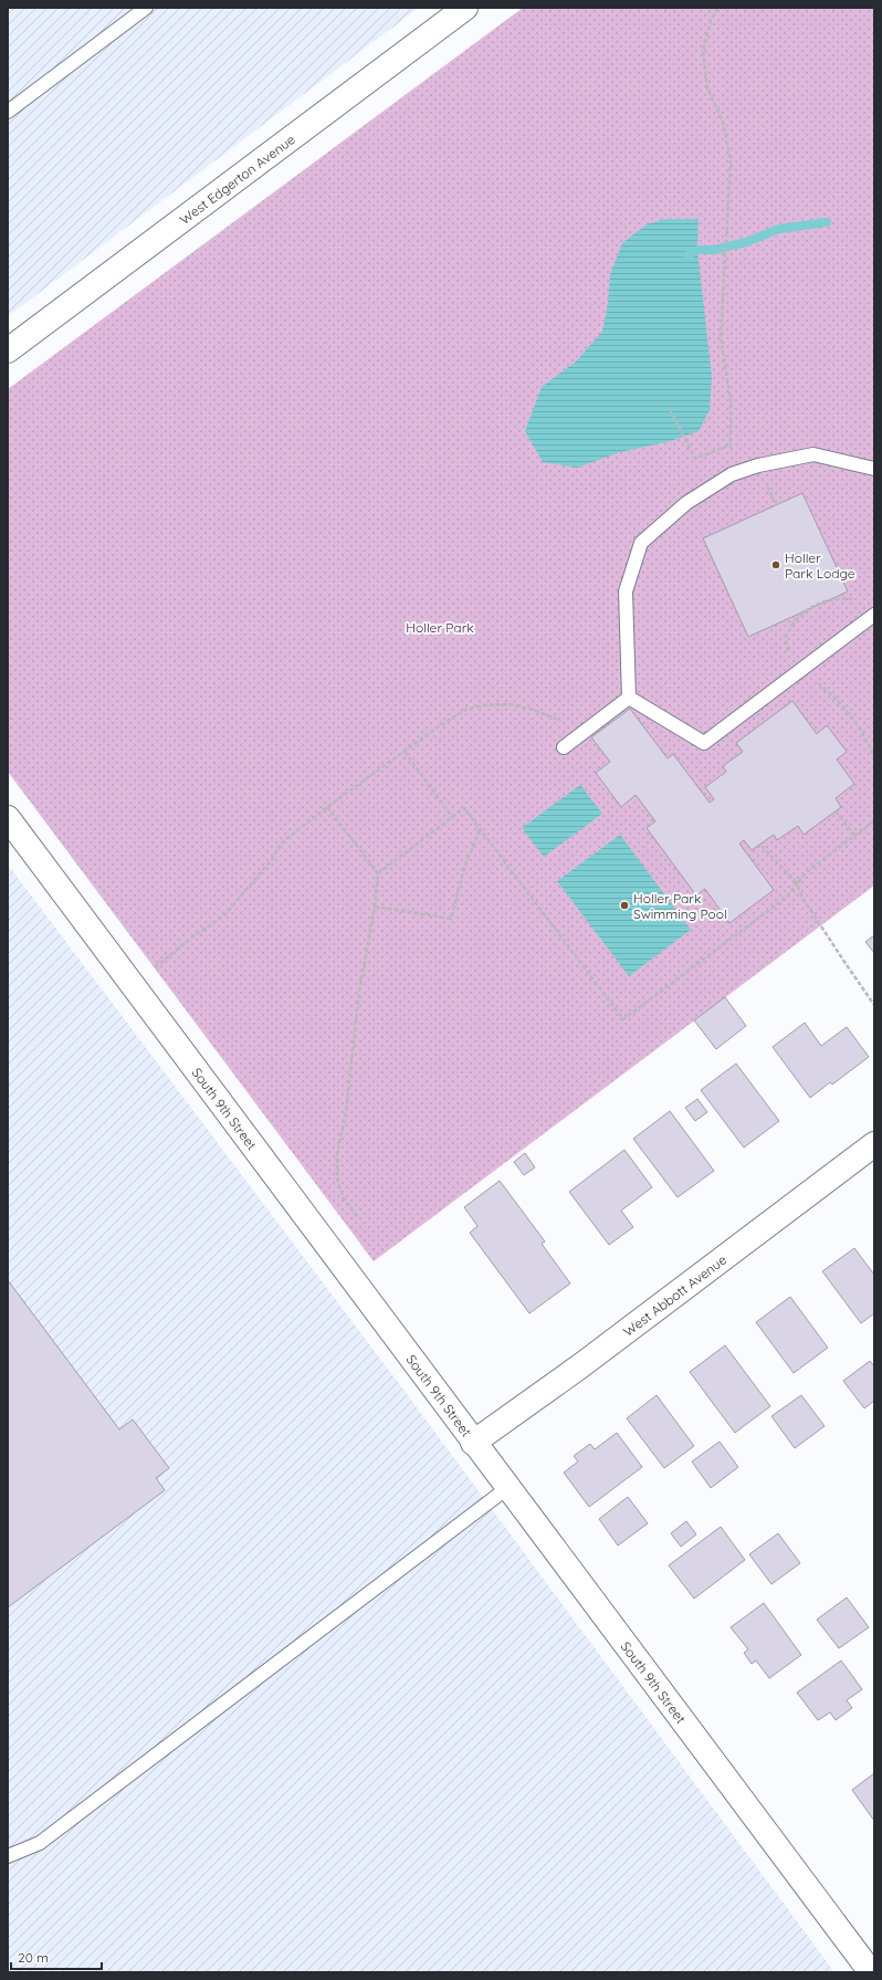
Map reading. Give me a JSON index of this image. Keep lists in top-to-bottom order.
{
  "streets": {
    "street": ["West Edgerton Avenue", "South 9th Street", "West Abbott Avenue"]
  },
  "crossings": [
    ["South 9th Street", "West Abbott Avenue"]
  ],
  "parks": ["Holler Park"],
  "places": ["Holler Park Lodge", "Holler Park Swimming Pool"],
  "scale_bar": "20 m"
}
